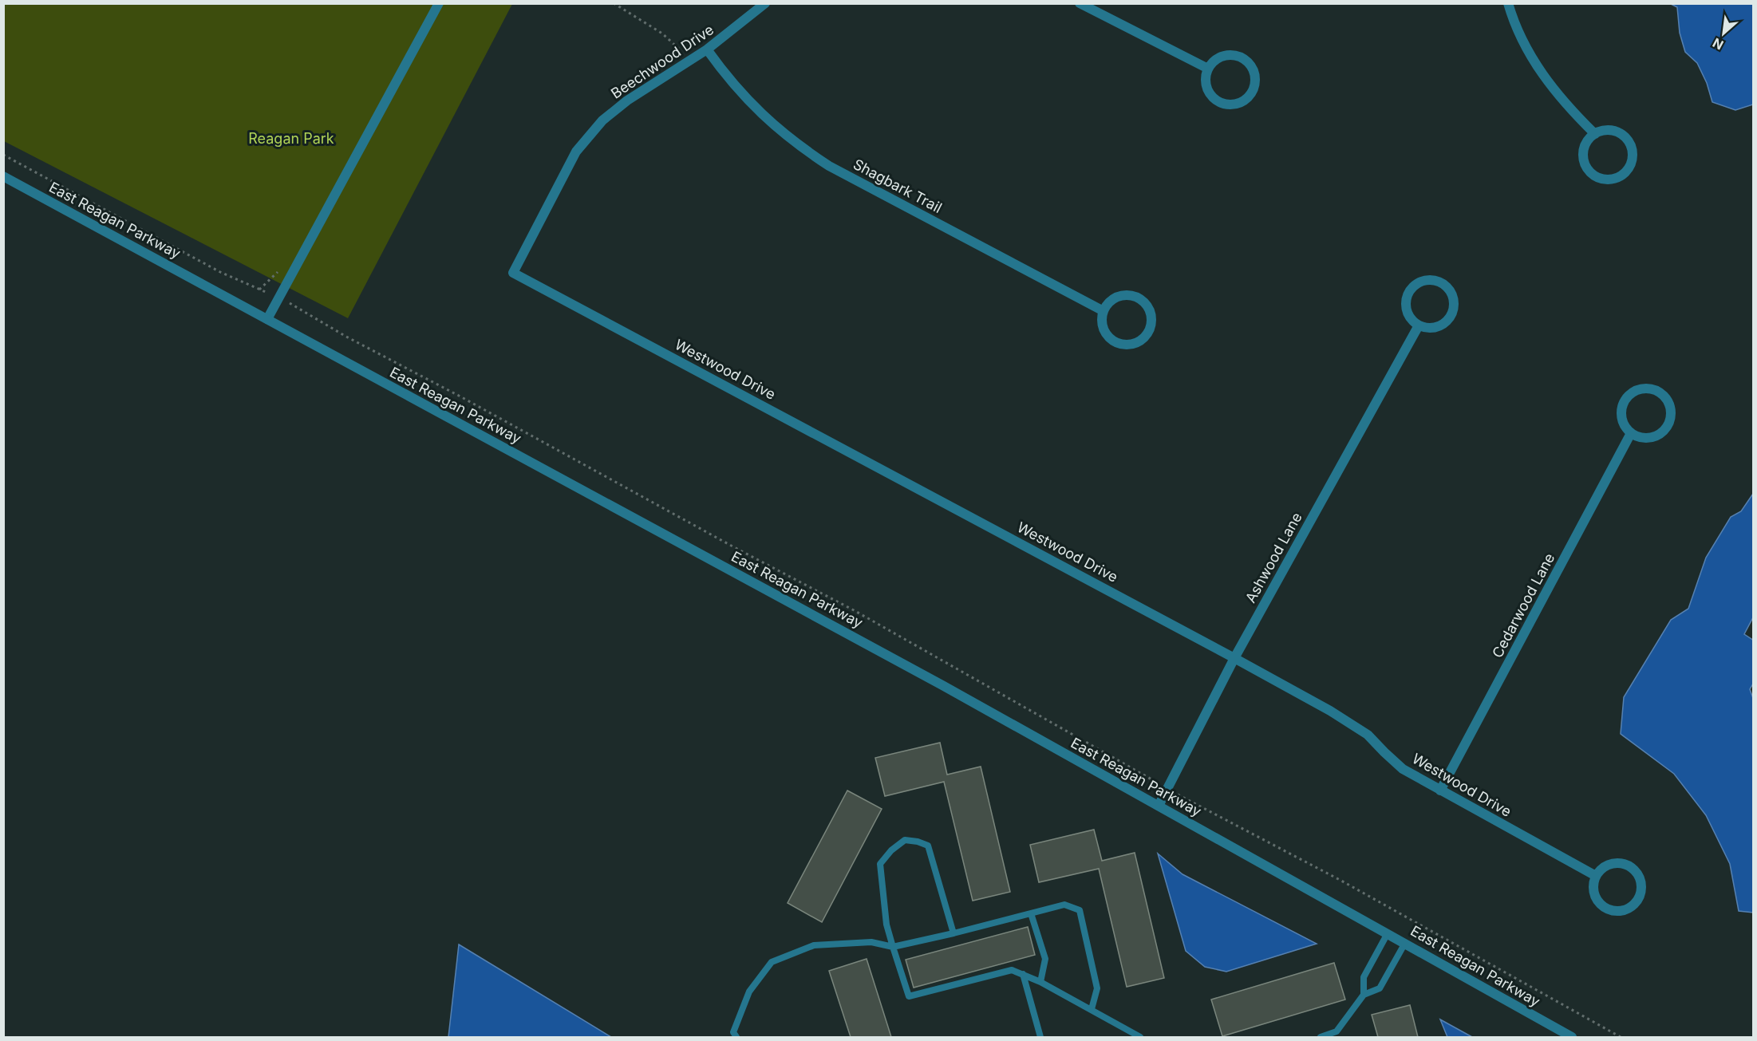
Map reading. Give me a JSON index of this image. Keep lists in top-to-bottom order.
{
  "streets": {
    "street": [
      "Beechwood Drive",
      "Shagbark Trail",
      "East Reagan Parkway",
      "Westwood Drive",
      "Ashwood Lane",
      "Cedarwood Lane"
    ]
  },
  "crossings": [
    ["Beechwood Drive", "Shagbark Trail"],
    ["Beechwood Drive", "Westwood Drive"],
    ["East Reagan Parkway", "Ashwood Lane"],
    ["Westwood Drive", "Ashwood Lane"],
    ["Westwood Drive", "Cedarwood Lane"]
  ],
  "parks": ["Reagan Park"],
  "north": "bottom left"
}
